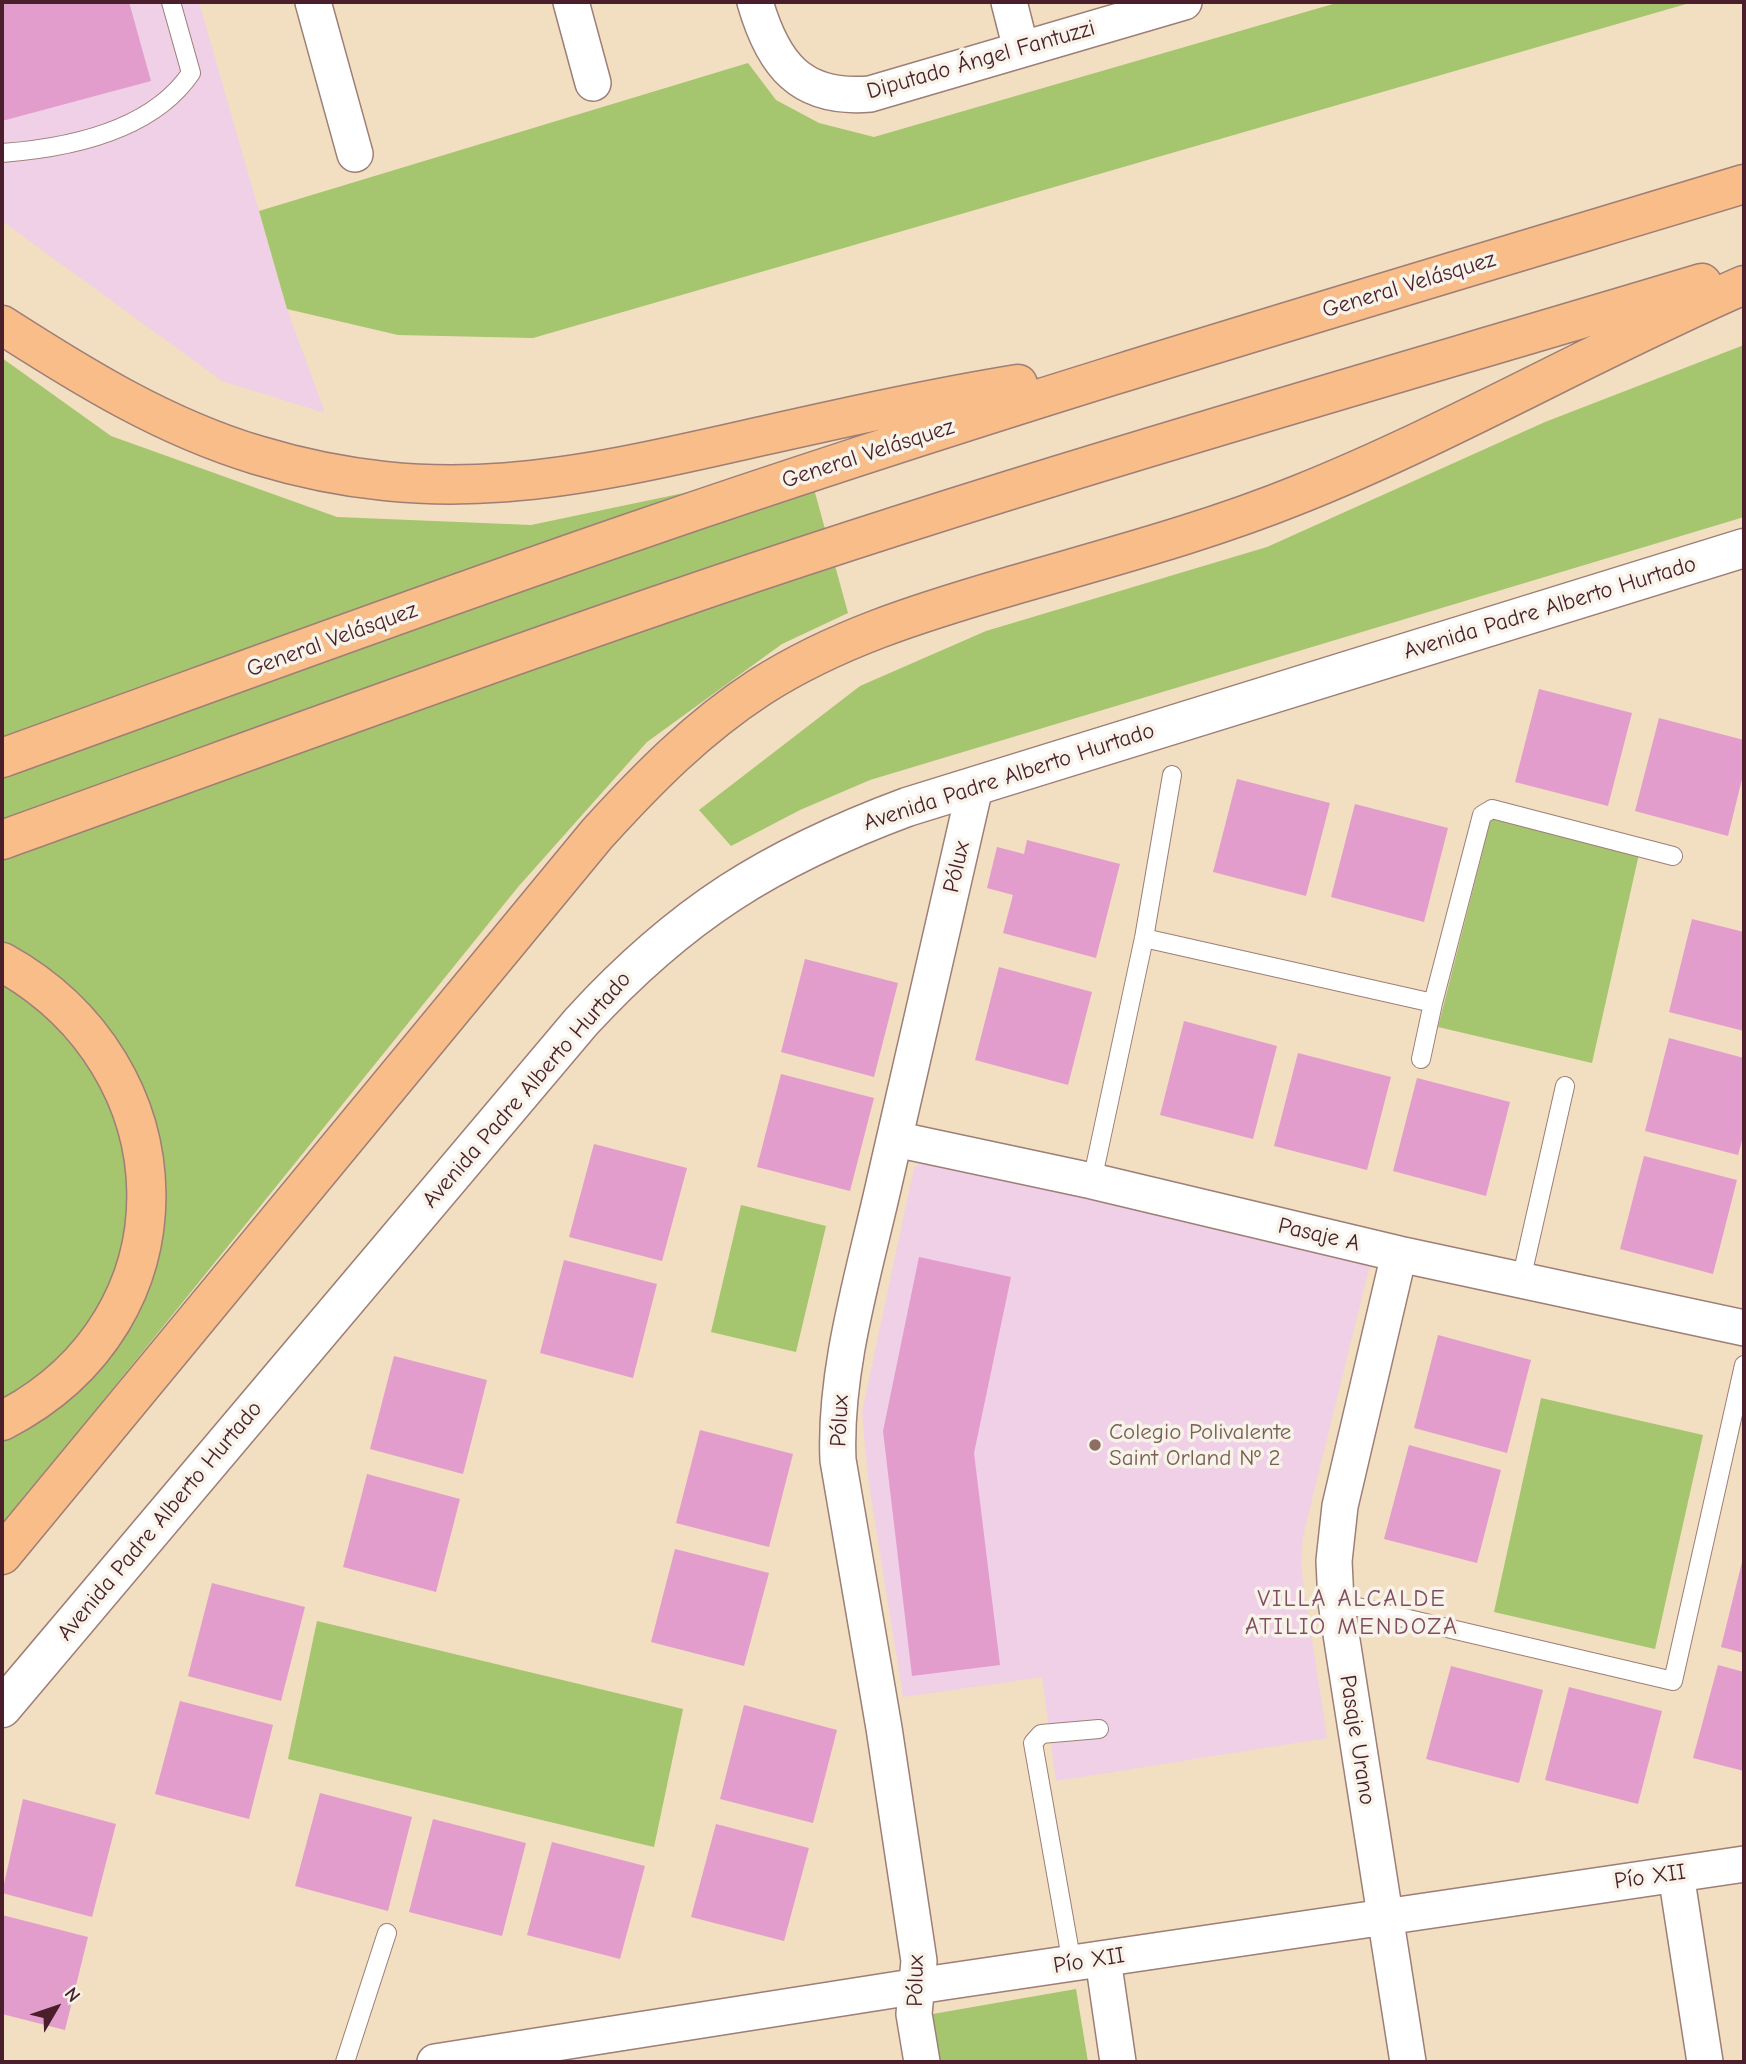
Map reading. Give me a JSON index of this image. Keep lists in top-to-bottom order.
{
  "streets": {
    "highway": ["General Velásquez"],
    "street": [
      "Diputado Ángel Fantuzzi",
      "Avenida Padre Alberto Hurtado",
      "Pólux",
      "Pasaje A",
      "Pasaje Urano",
      "Pío XII"
    ]
  },
  "crossings": [
    ["Avenida Padre Alberto Hurtado", "Pólux"],
    ["Pólux", "Pasaje A"],
    ["Pólux", "Pío XII"],
    ["Pasaje A", "Pasaje Urano"],
    ["Pasaje Urano", "Pío XII"]
  ],
  "districts": ["VILLA ALCALDE ATILIO MENDOZA"],
  "places": ["Colegio Polivalente Saint Orland Nº 2"],
  "north": "top right"
}
